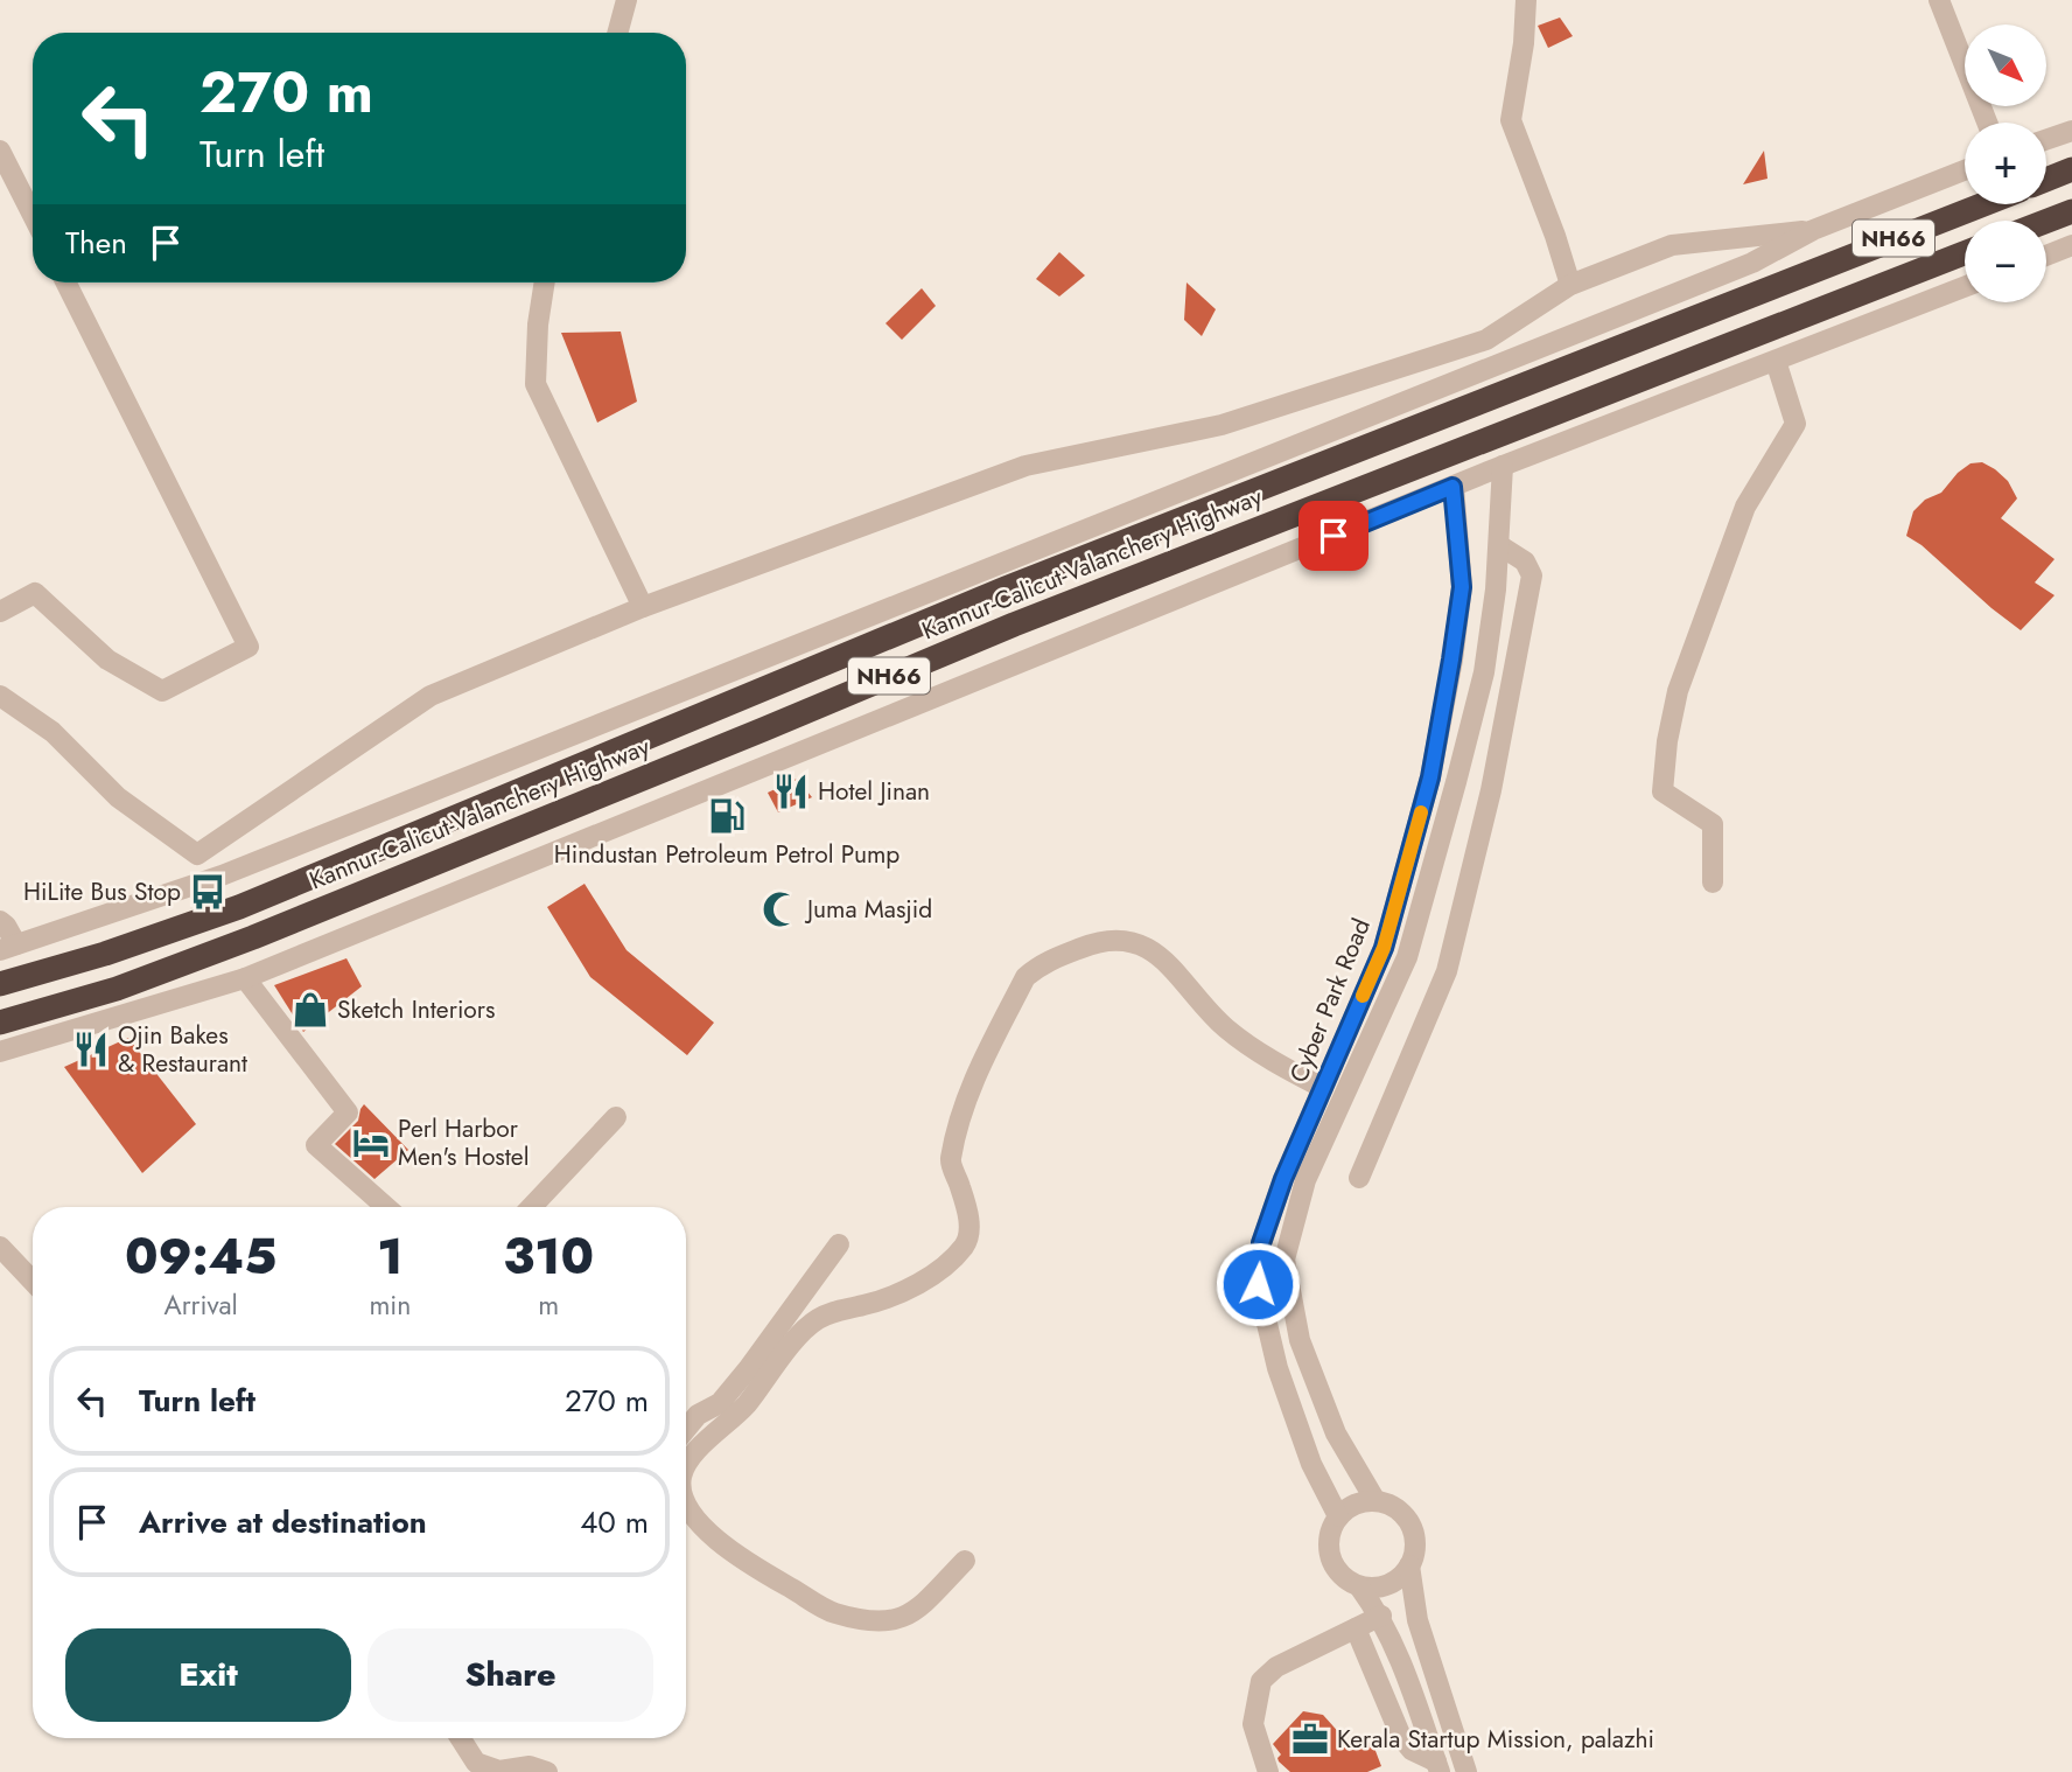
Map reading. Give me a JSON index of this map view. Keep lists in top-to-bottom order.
{
  "streets": {
    "highway": ["NH66", "Kannur-Calicut-Valanchery Highway"],
    "street": ["Cyber Park Road"]
  },
  "places": {
    "restaurant": ["Hotel Jinan", "Ojin Bakes & Restaurant"],
    "fuel station": ["Hindustan Petroleum Petrol Pump"],
    "bus stop": ["HiLite Bus Stop"],
    "mosque": ["Juma Masjid"],
    "shop": ["Sketch Interiors"],
    "hotel": ["Perl Harbor Men's Hostel"],
    "office": ["Kerala Startup Mission, palazhi"]
  },
  "north": "bottom right",
  "page": {
    "map_buttons": ["+", "−"],
    "turn": ["270 m", "Turn left"],
    "then": "Then",
    "eta": [
      "09:45",
      "Arrival",
      "1",
      "min",
      "310",
      "m"
    ],
    "list": [
      {
        "name": "Turn left",
        "value": "270 m"
      },
      {
        "name": "Arrive at destination",
        "value": "40 m"
      }
    ],
    "buttons": ["Exit", "Share"]
  }
}
